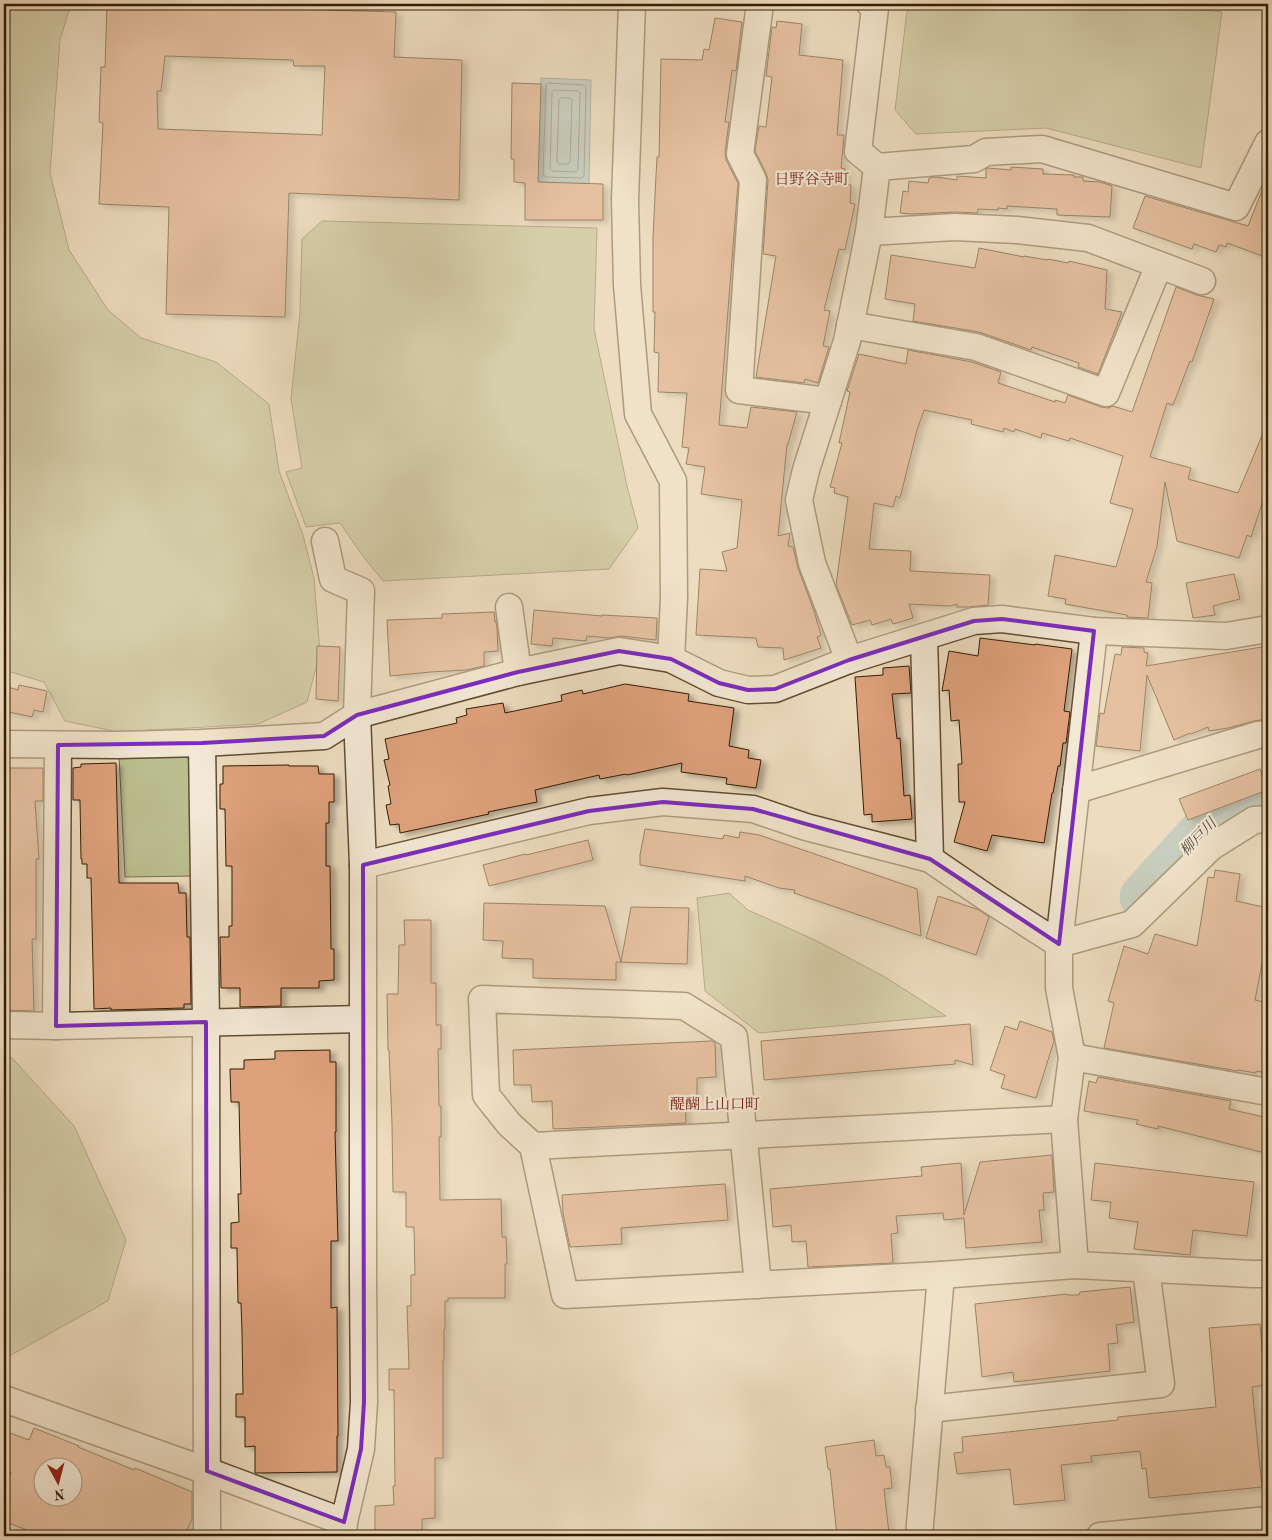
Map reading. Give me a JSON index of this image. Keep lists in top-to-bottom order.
{
  "districts": ["日野谷寺町", "醍醐上山口町"],
  "water": ["柳戸川"],
  "north": "bottom"
}
